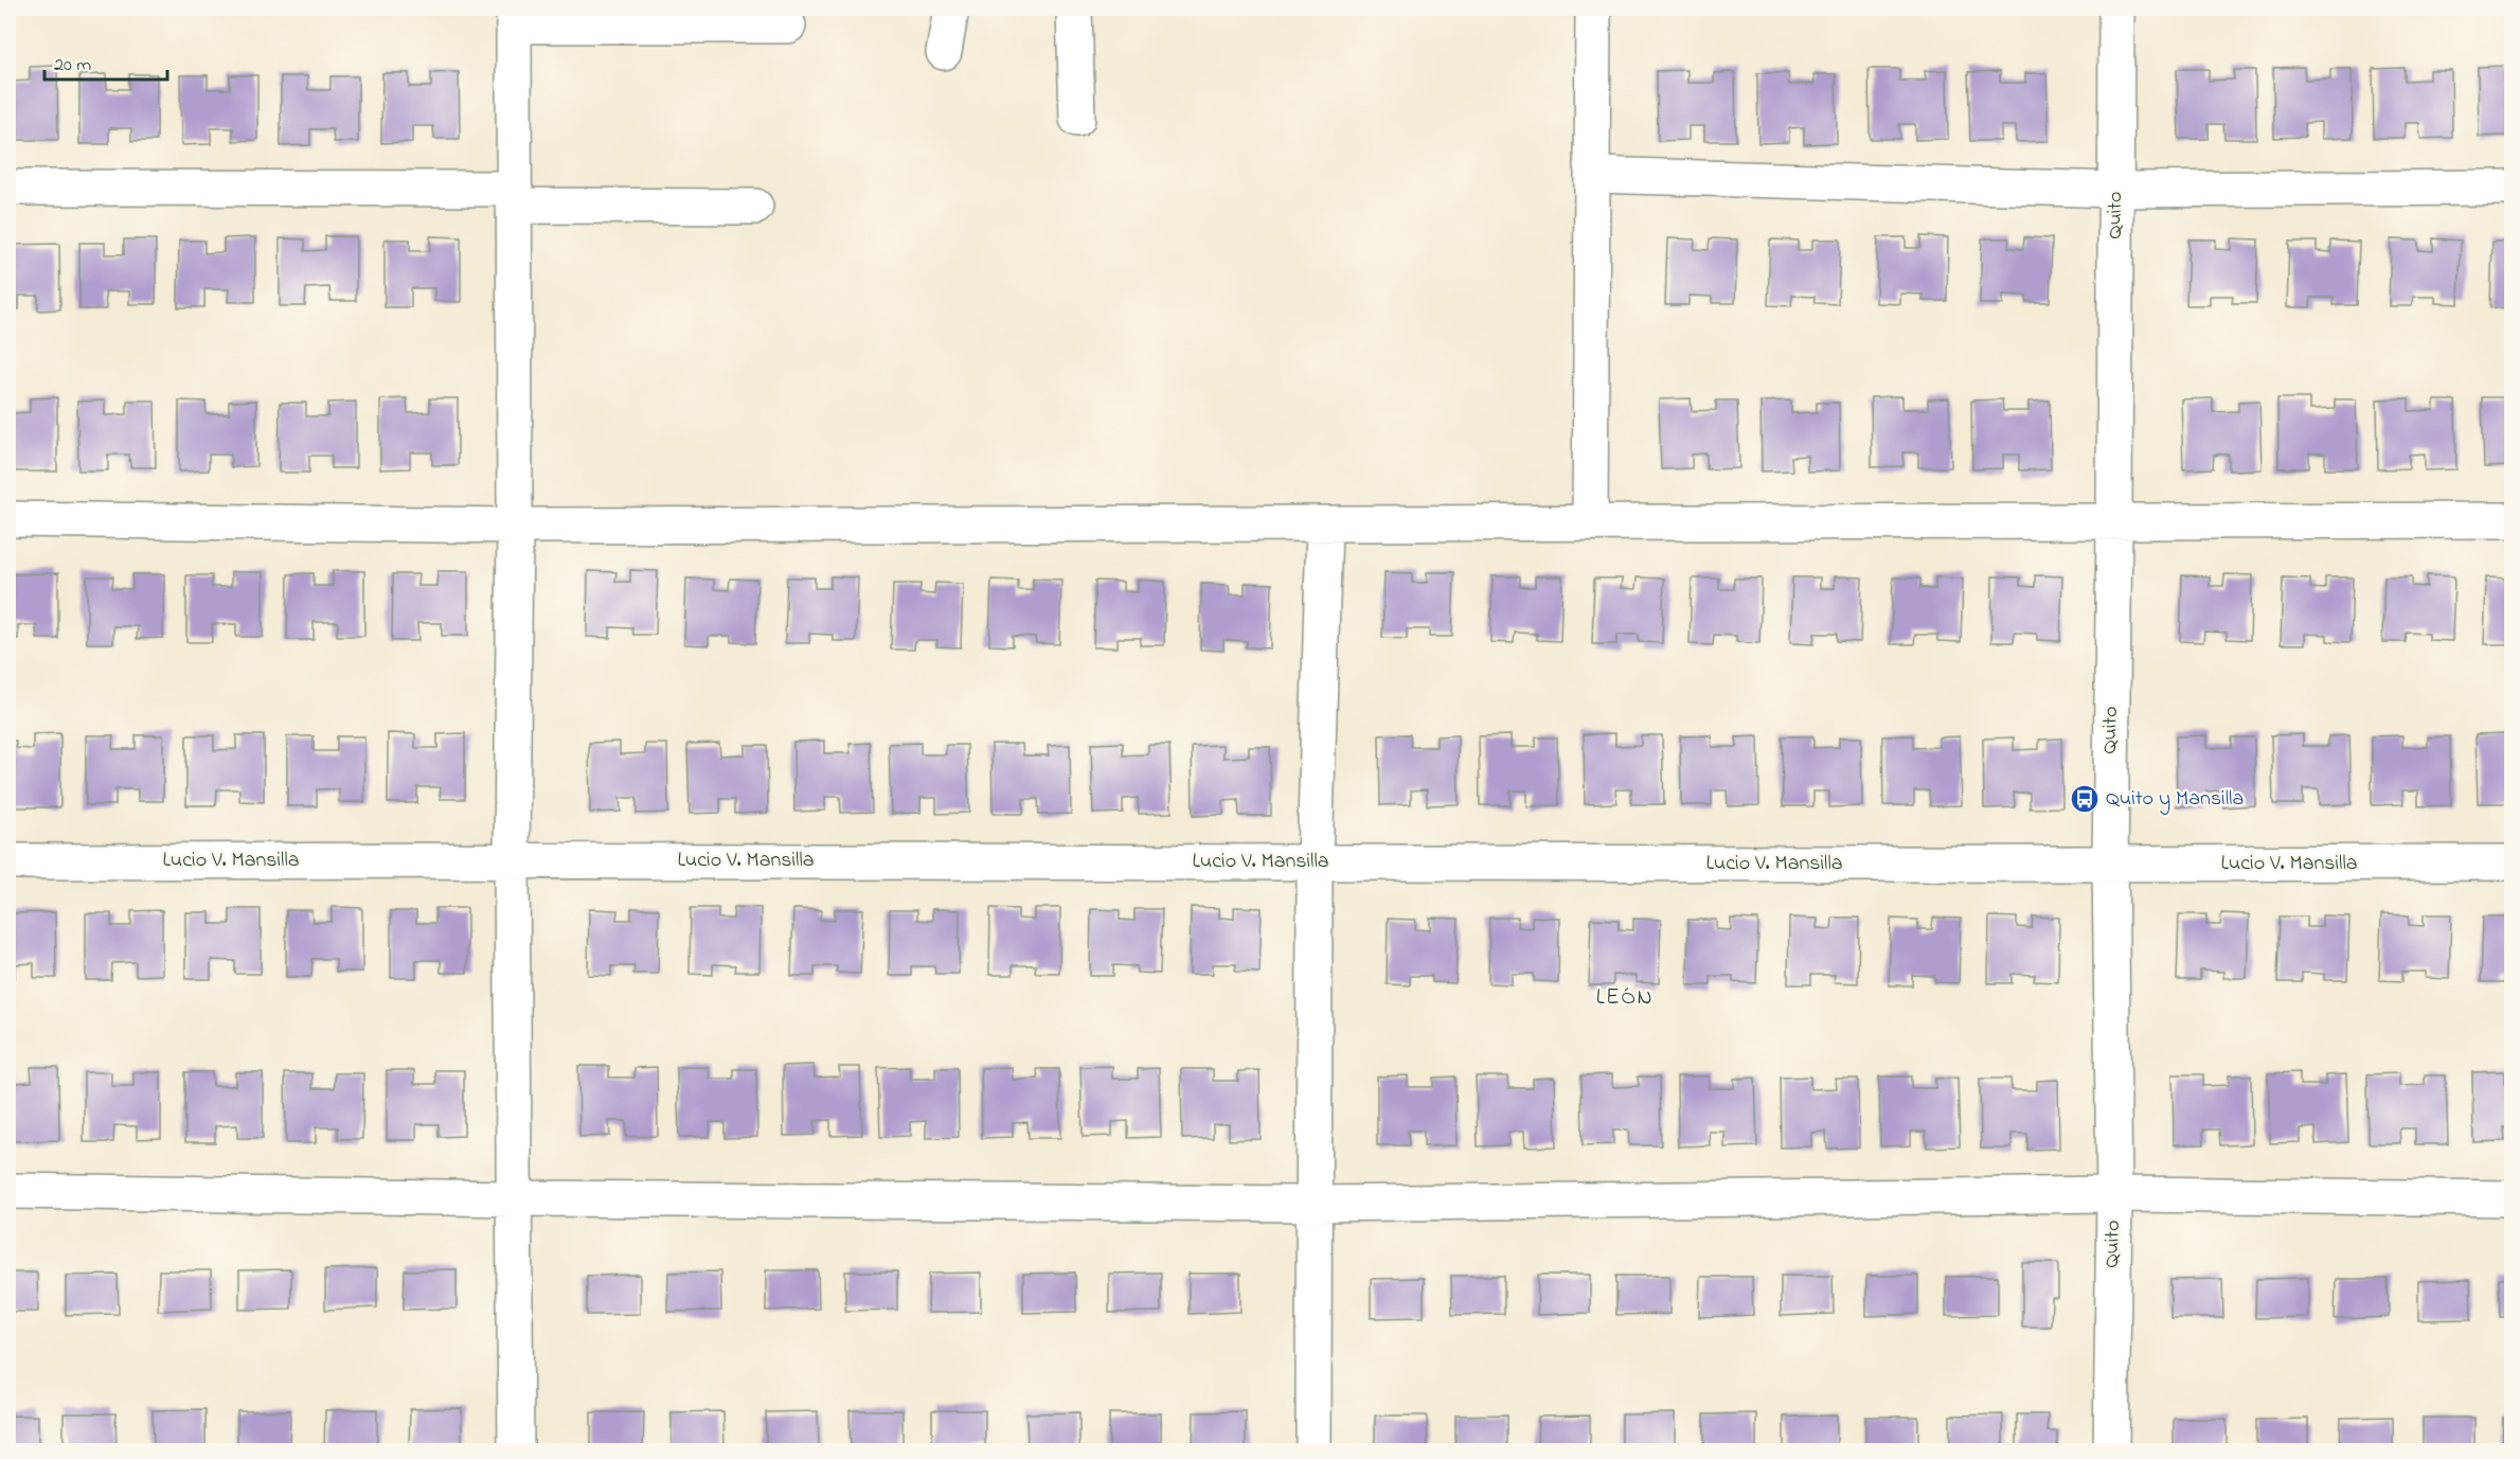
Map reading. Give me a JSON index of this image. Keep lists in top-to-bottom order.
{
  "streets": {
    "street": ["Quito", "Lucio V. Mansilla"]
  },
  "crossings": [
    ["Quito", "Lucio V. Mansilla"]
  ],
  "districts": ["LEÓN"],
  "places": {
    "bus stop": ["Quito y Mansilla"]
  },
  "scale_bar": "20 m"
}
